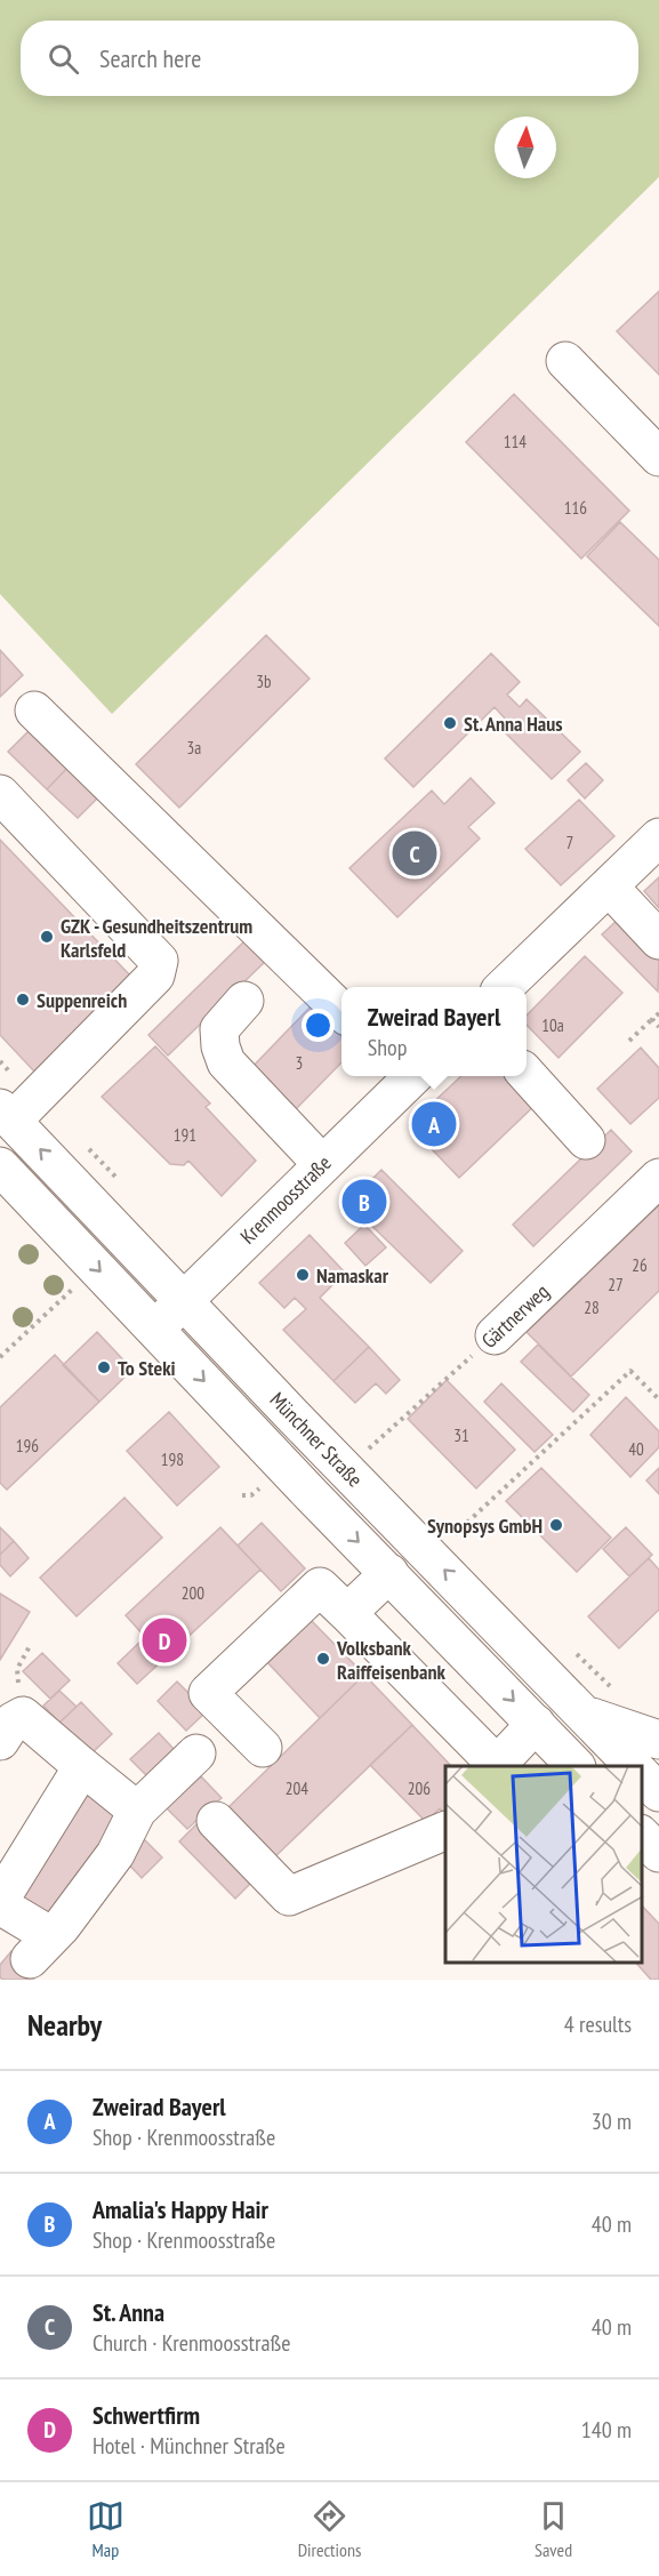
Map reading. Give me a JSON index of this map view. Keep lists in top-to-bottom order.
{
  "streets": {
    "main road": ["Krenmoosstraße", "Gärtnerweg", "Münchner Straße"]
  },
  "crossings": [
    ["Krenmoosstraße", "Münchner Straße"]
  ],
  "places": [
    "St. Anna Haus",
    "GZK - Gesundheitszentrum Karlsfeld",
    "Suppenreich",
    "Namaskar",
    "To Steki",
    "Synopsys GmbH",
    "Volksbank Raiffeisenbank"
  ],
  "house_numbers": [
    "114",
    "116",
    "3b",
    "3a",
    "7",
    "10a",
    "3",
    "191",
    "26",
    "27",
    "28",
    "31",
    "196",
    "40",
    "198",
    "200",
    "204",
    "206"
  ],
  "north": "top",
  "page": {
    "search": "Search here",
    "pins": [
      "C",
      "A",
      "B",
      "D"
    ],
    "popup": ["Zweirad Bayerl", "Shop"],
    "heading": ["Nearby", "4 results"],
    "list": [
      {
        "mark": "A",
        "name": "Zweirad Bayerl",
        "note": "Shop · Krenmoosstraße",
        "value": "30 m"
      },
      {
        "mark": "B",
        "name": "Amalia's Happy Hair",
        "note": "Shop · Krenmoosstraße",
        "value": "40 m"
      },
      {
        "mark": "C",
        "name": "St. Anna",
        "note": "Church · Krenmoosstraße",
        "value": "40 m"
      },
      {
        "mark": "D",
        "name": "Schwertfirm",
        "note": "Hotel · Münchner Straße",
        "value": "140 m"
      }
    ],
    "nav": ["Map", "Directions", "Saved"]
  }
}
